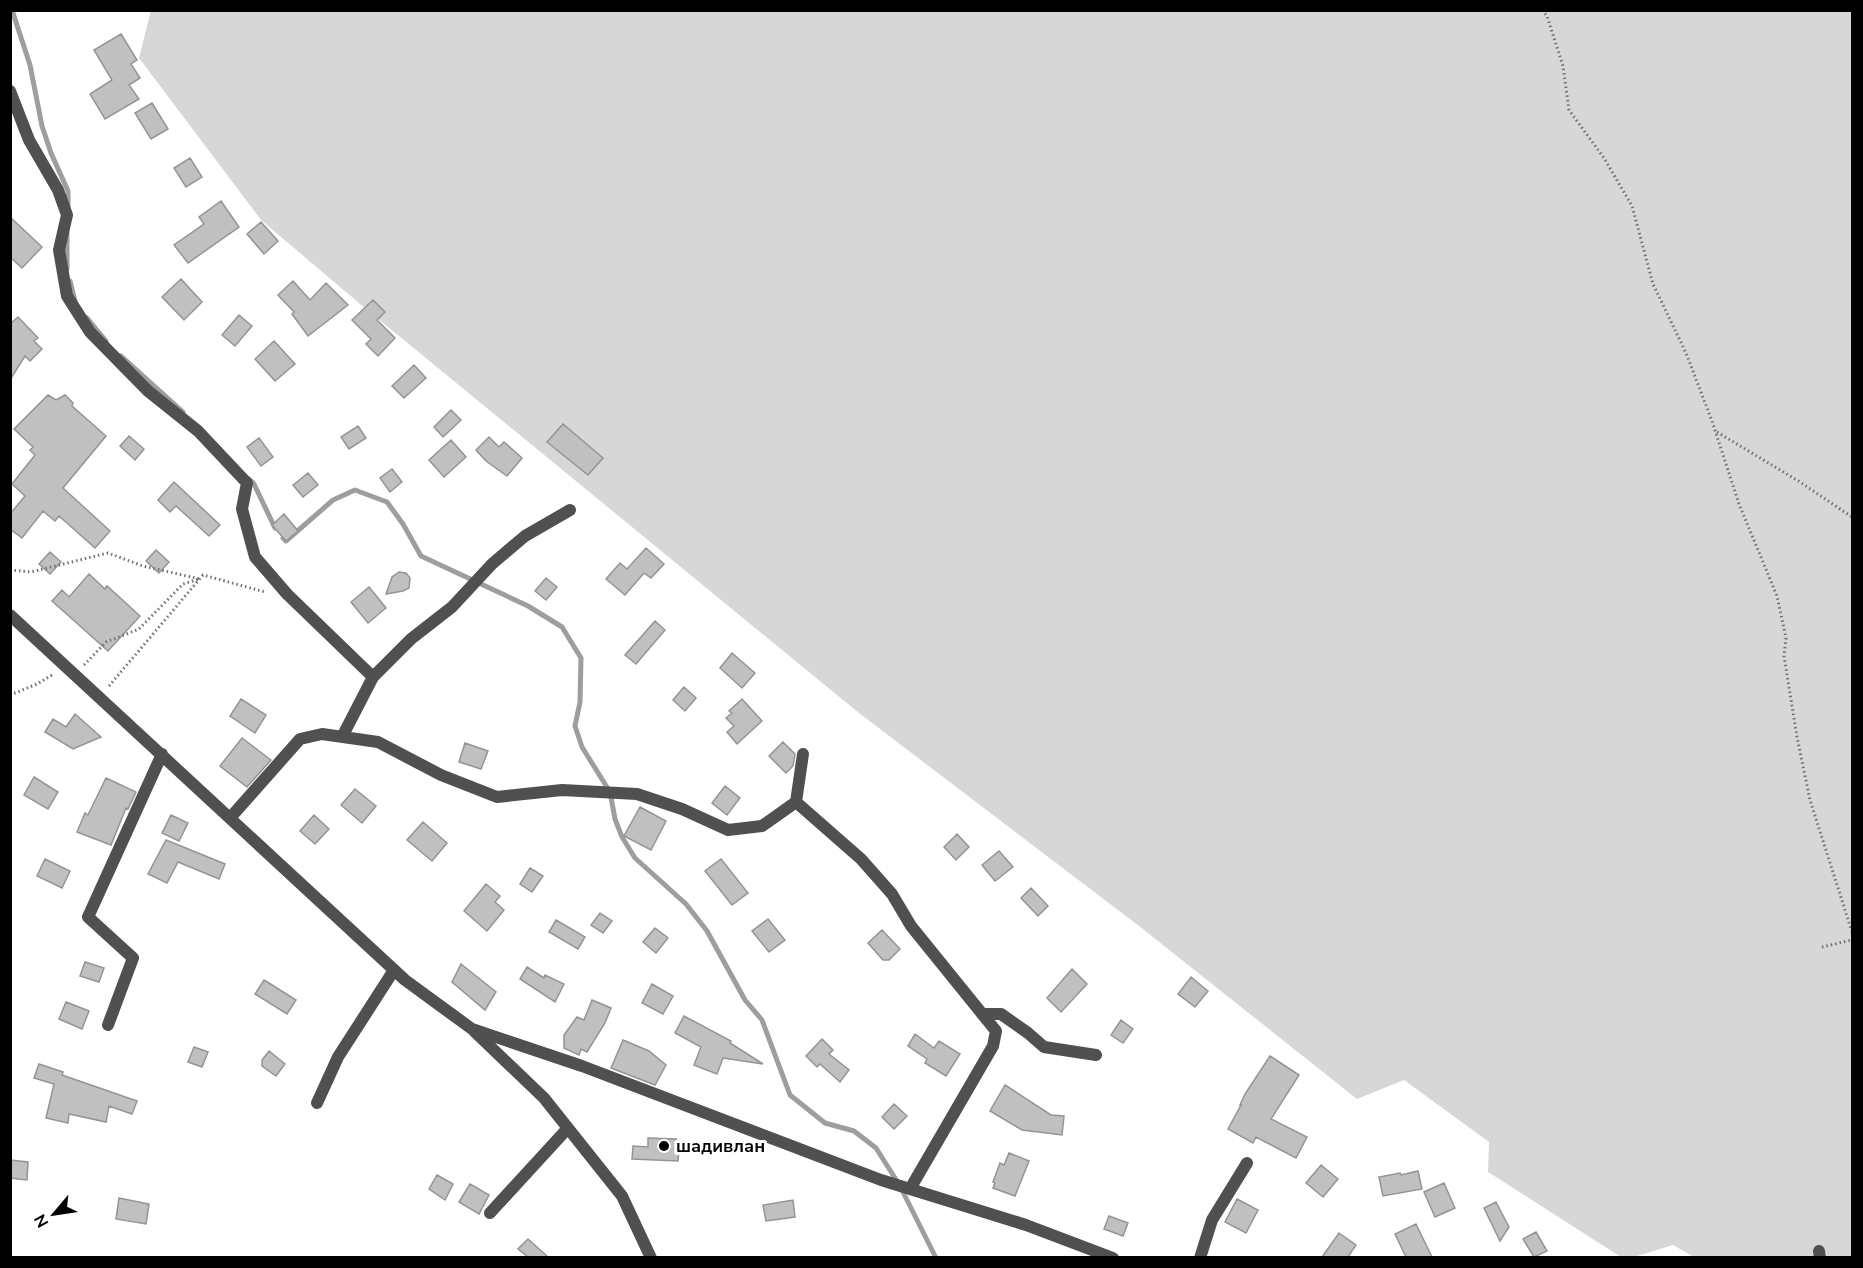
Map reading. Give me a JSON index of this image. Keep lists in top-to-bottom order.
{
  "places": ["шадивлан"],
  "north": "bottom left"
}
